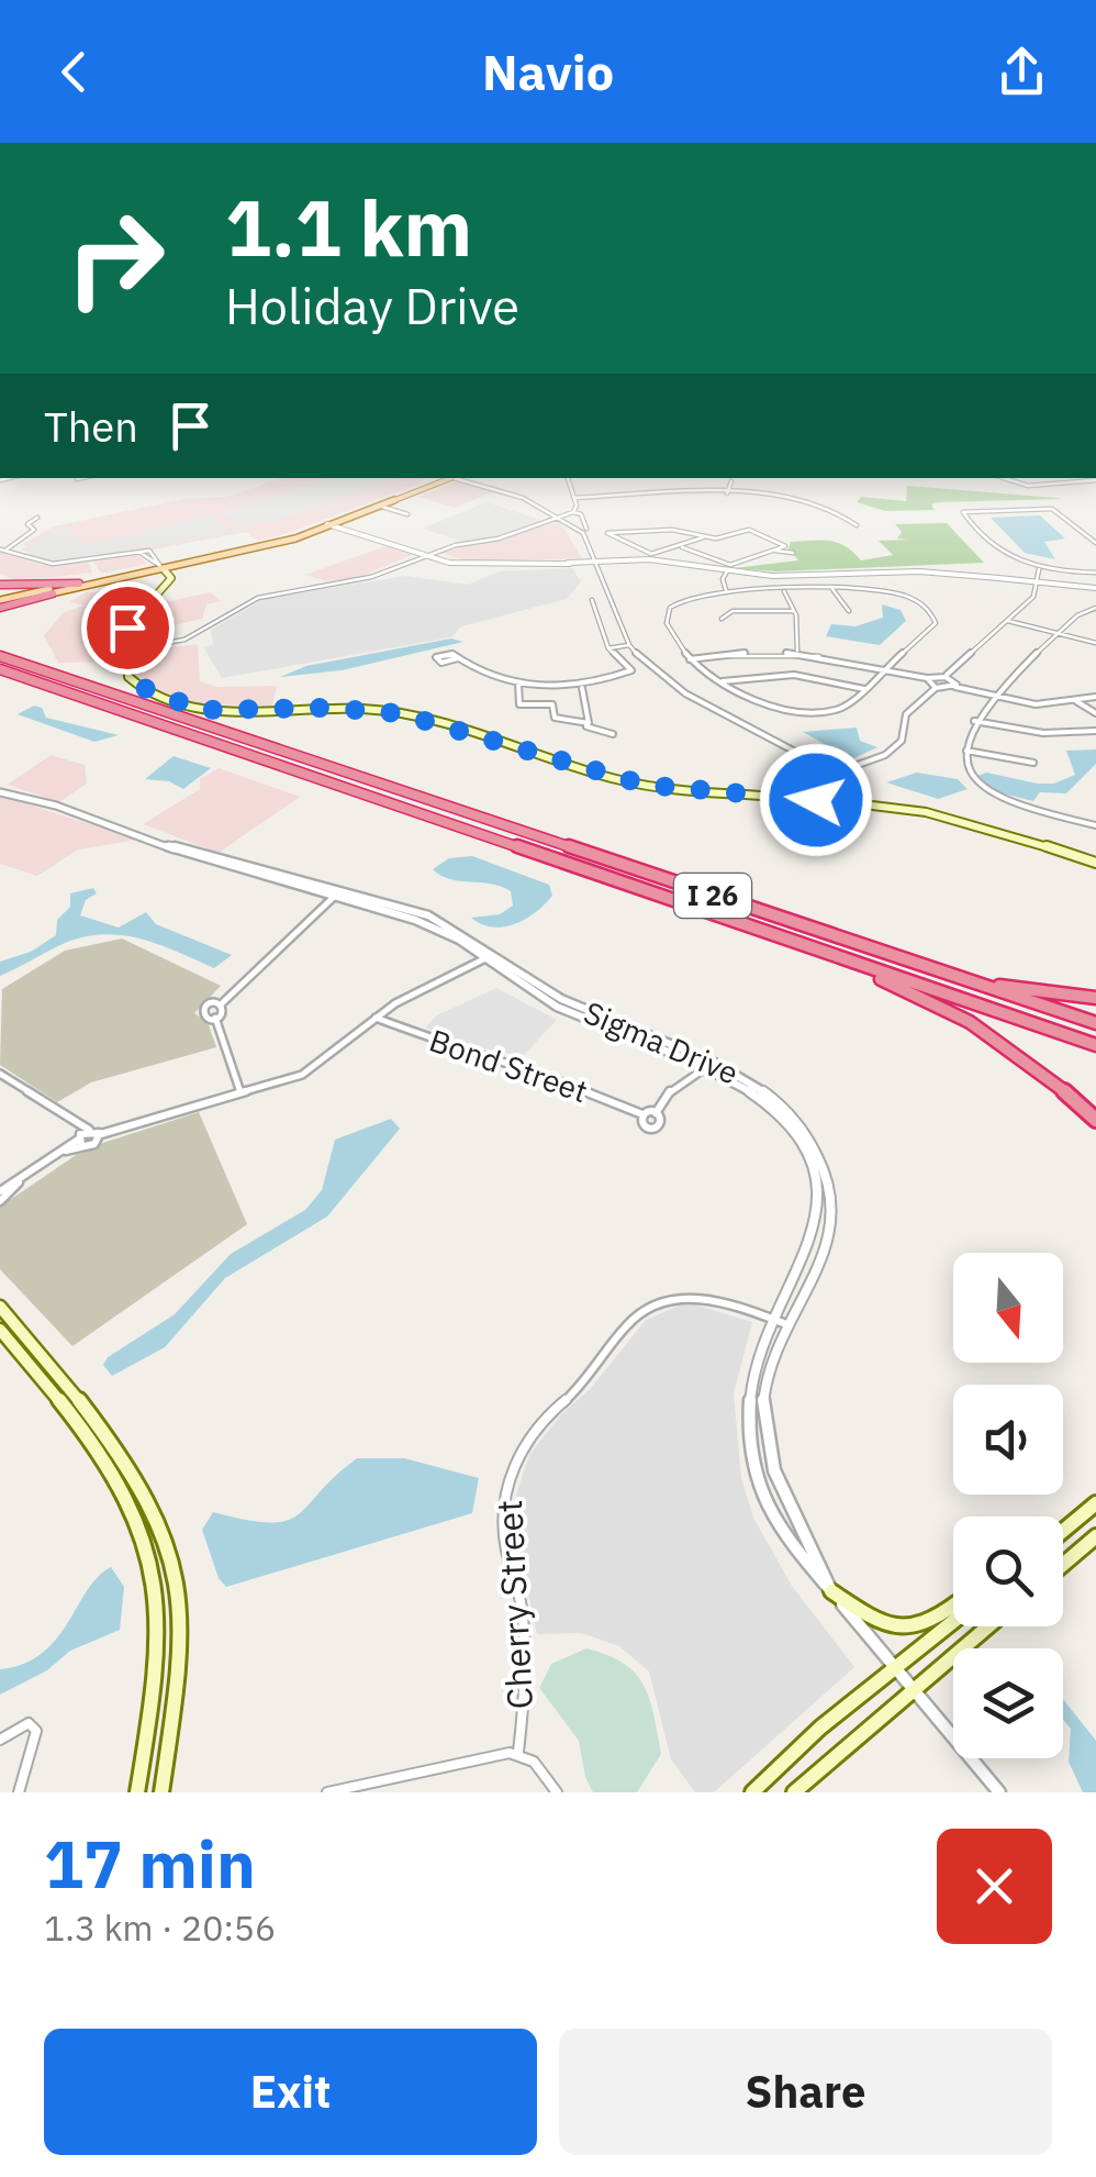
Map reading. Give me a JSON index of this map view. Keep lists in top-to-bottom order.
{
  "streets": {
    "highway": ["I 26"],
    "street": ["Sigma Drive", "Bond Street", "Cherry Street"]
  },
  "crossings": [
    ["Sigma Drive", "Cherry Street"]
  ],
  "north": "bottom",
  "page": {
    "header": "Navio",
    "turn": ["1.1 km", "Holiday Drive"],
    "then": "Then",
    "heading": ["17 min", "1.3 km · 20:56"],
    "buttons": ["Exit", "Share"]
  }
}
